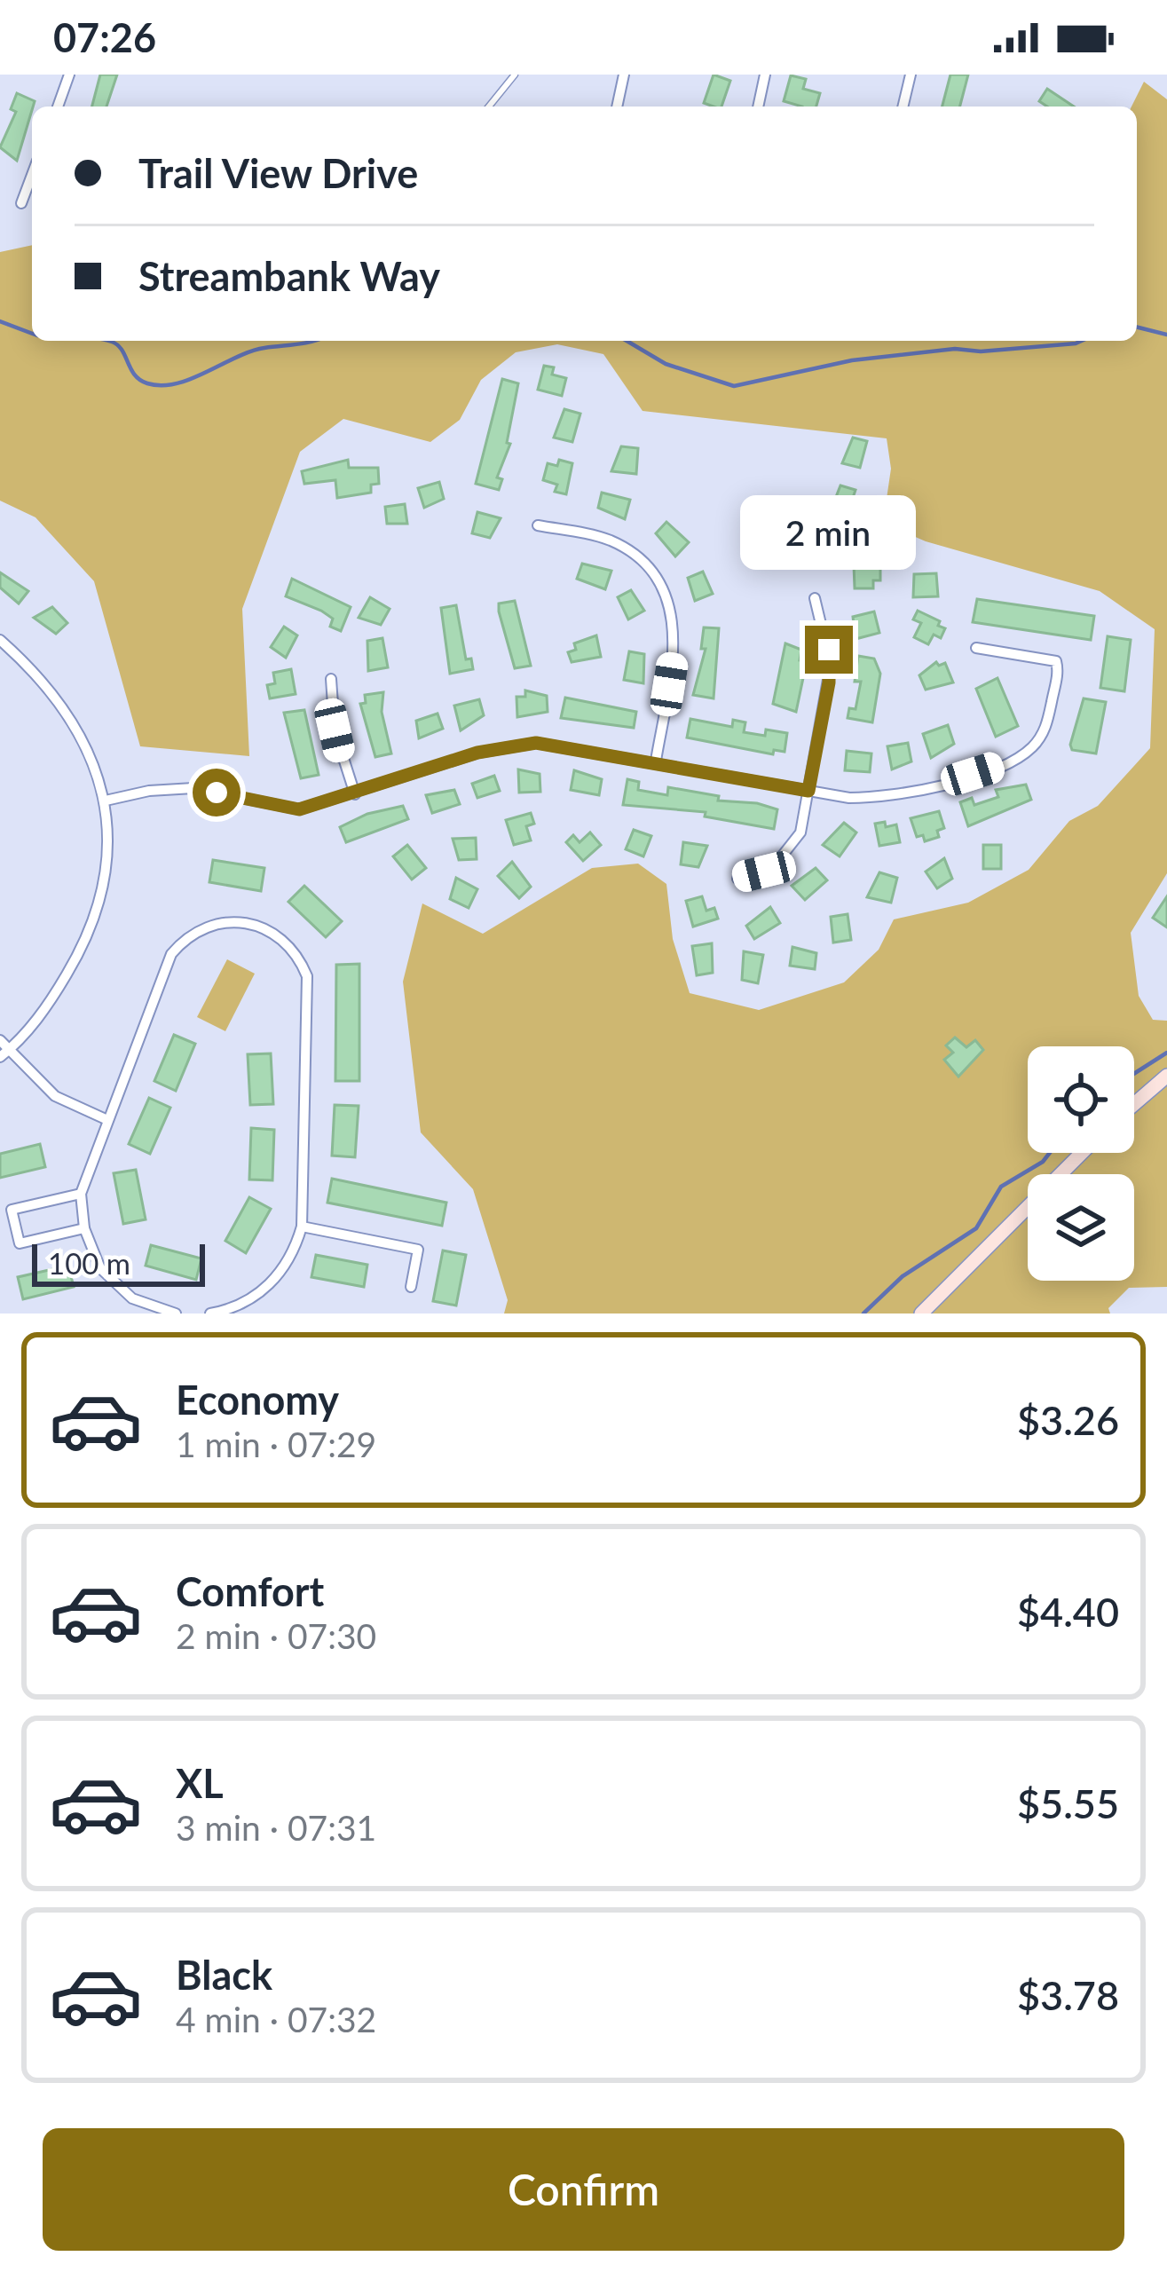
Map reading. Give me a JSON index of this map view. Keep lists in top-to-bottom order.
{
  "scale_bar": "100 m",
  "page": {
    "status": "07:26",
    "banner": ["Trail View Drive", "Streambank Way"],
    "bubble": "2 min",
    "scale": "100 m",
    "list": [
      {
        "name": "Economy",
        "note": "1 min · 07:29",
        "value": "$3.26"
      },
      {
        "name": "Comfort",
        "note": "2 min · 07:30",
        "value": "$4.40"
      },
      {
        "name": "XL",
        "note": "3 min · 07:31",
        "value": "$5.55"
      },
      {
        "name": "Black",
        "note": "4 min · 07:32",
        "value": "$3.78"
      }
    ],
    "buttons": "Confirm"
  }
}
